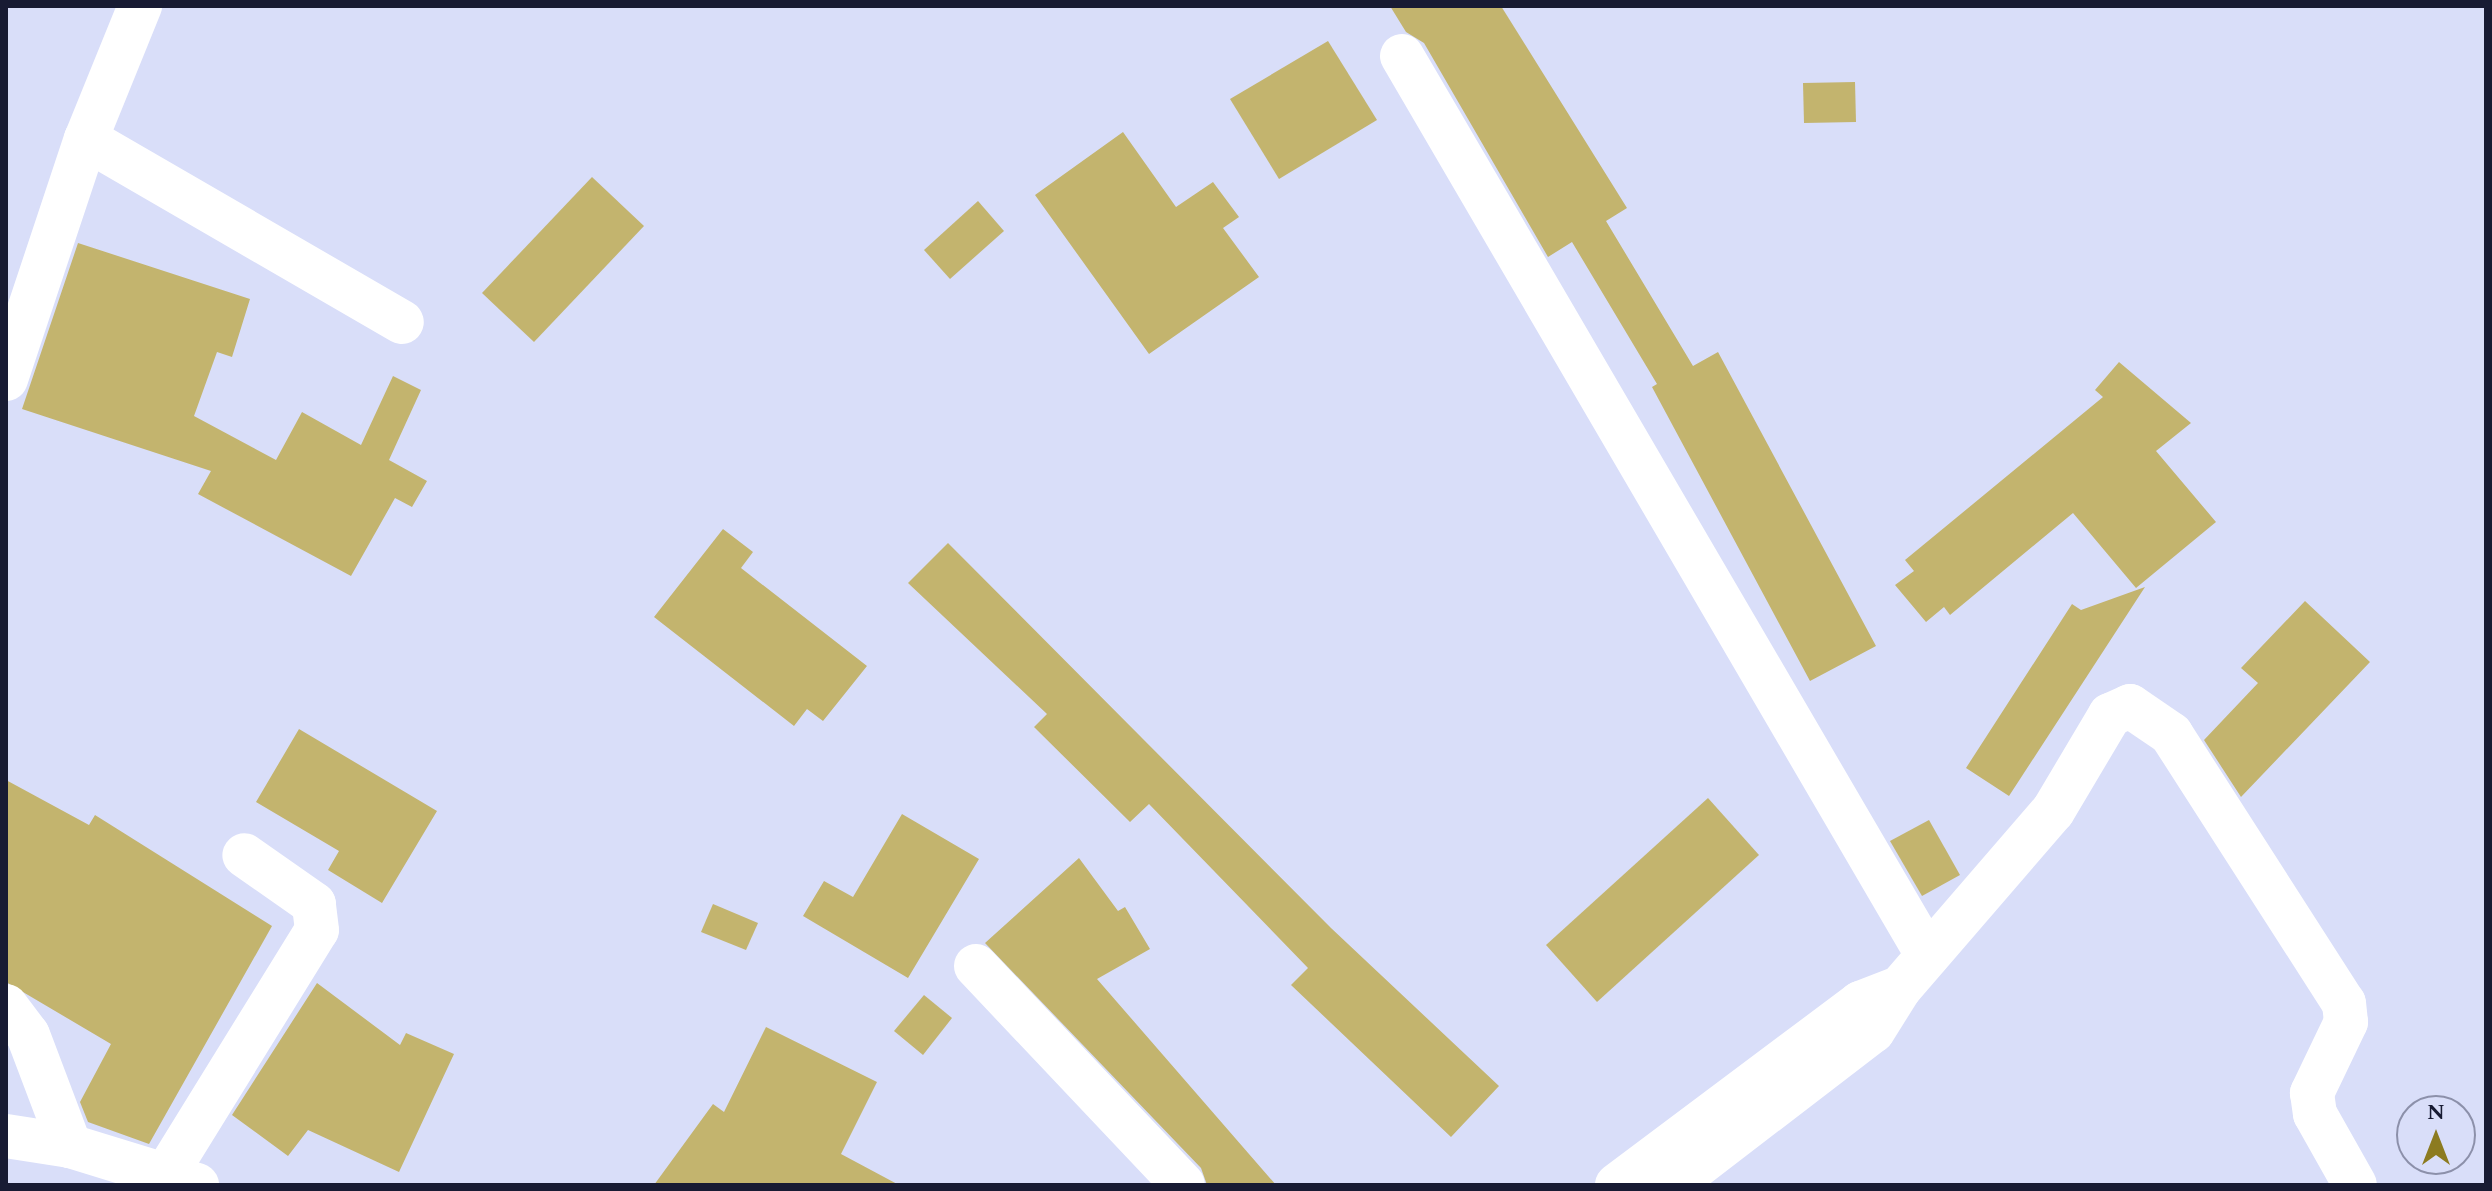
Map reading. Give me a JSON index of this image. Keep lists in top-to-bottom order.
{
  "north": "top"
}
